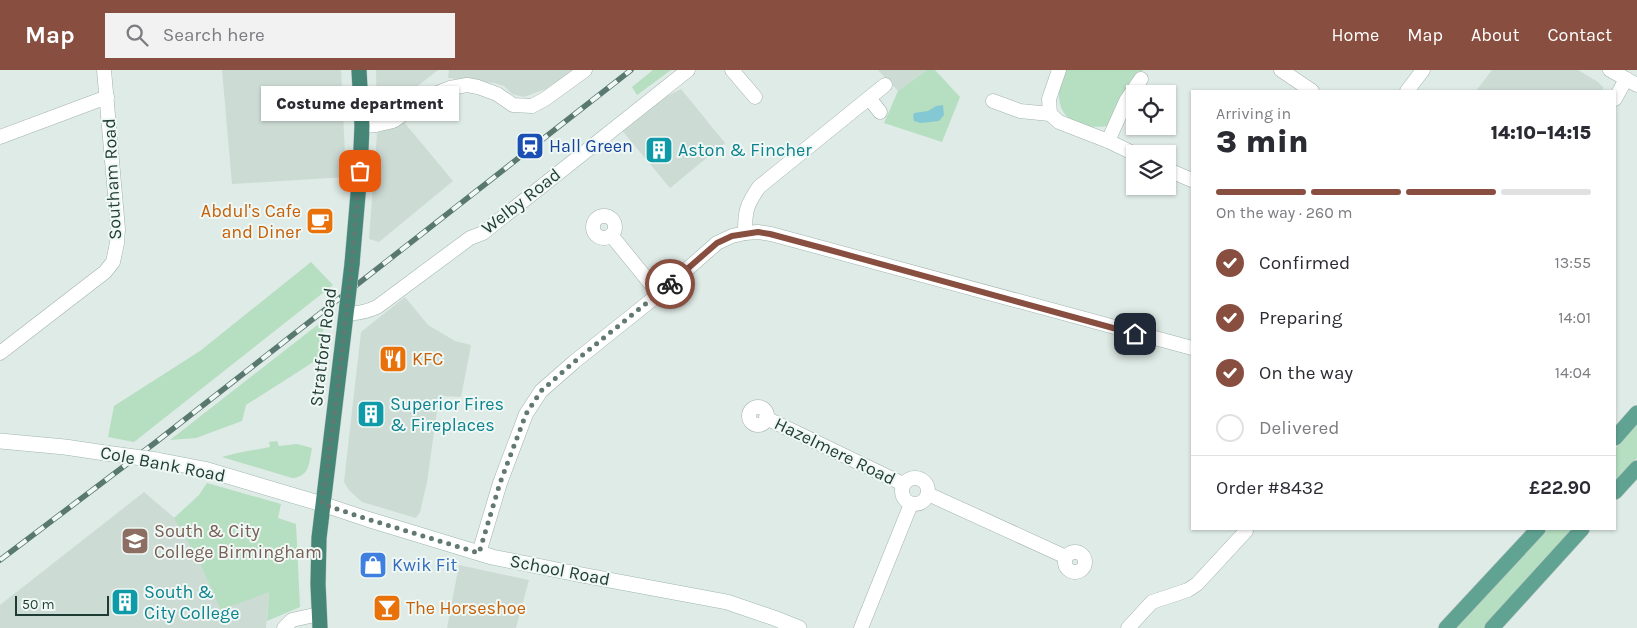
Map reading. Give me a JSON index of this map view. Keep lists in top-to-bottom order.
{
  "streets": {
    "highway": ["Stratford Road"],
    "main road": ["Cole Bank Road", "School Road"],
    "street": ["Southam Road", "Welby Road", "Hazelmere Road"]
  },
  "crossings": [
    ["Welby Road", "Stratford Road"],
    ["Stratford Road", "Cole Bank Road"],
    ["Stratford Road", "School Road"],
    ["Cole Bank Road", "School Road"]
  ],
  "places": {
    "station": ["Hall Green"],
    "building": ["Aston & Fincher", "Superior Fires & Fireplaces", "South & City College"],
    "other": ["Costume department"],
    "cafe": ["Abdul's Cafe and Diner"],
    "restaurant": ["KFC"],
    "school or university": ["South & City College Birmingham"],
    "shop": ["Kwik Fit"],
    "bar": ["The Horseshoe"]
  },
  "scale_bar": "50 m",
  "page": {
    "header": "Map",
    "search": "Search here",
    "nav": [
      "Home",
      "Map",
      "About",
      "Contact"
    ],
    "bubble": "Costume department",
    "heading": ["3 min", "Arriving in", "14:10–14:15"],
    "panel": ["Order #8432", "£22.90"],
    "bar": "On the way · 260 m",
    "list": [
      ["Confirmed", "13:55"],
      ["Preparing", "14:01"],
      ["On the way", "14:04"],
      "Delivered"
    ],
    "scale": "50 m"
  }
}
